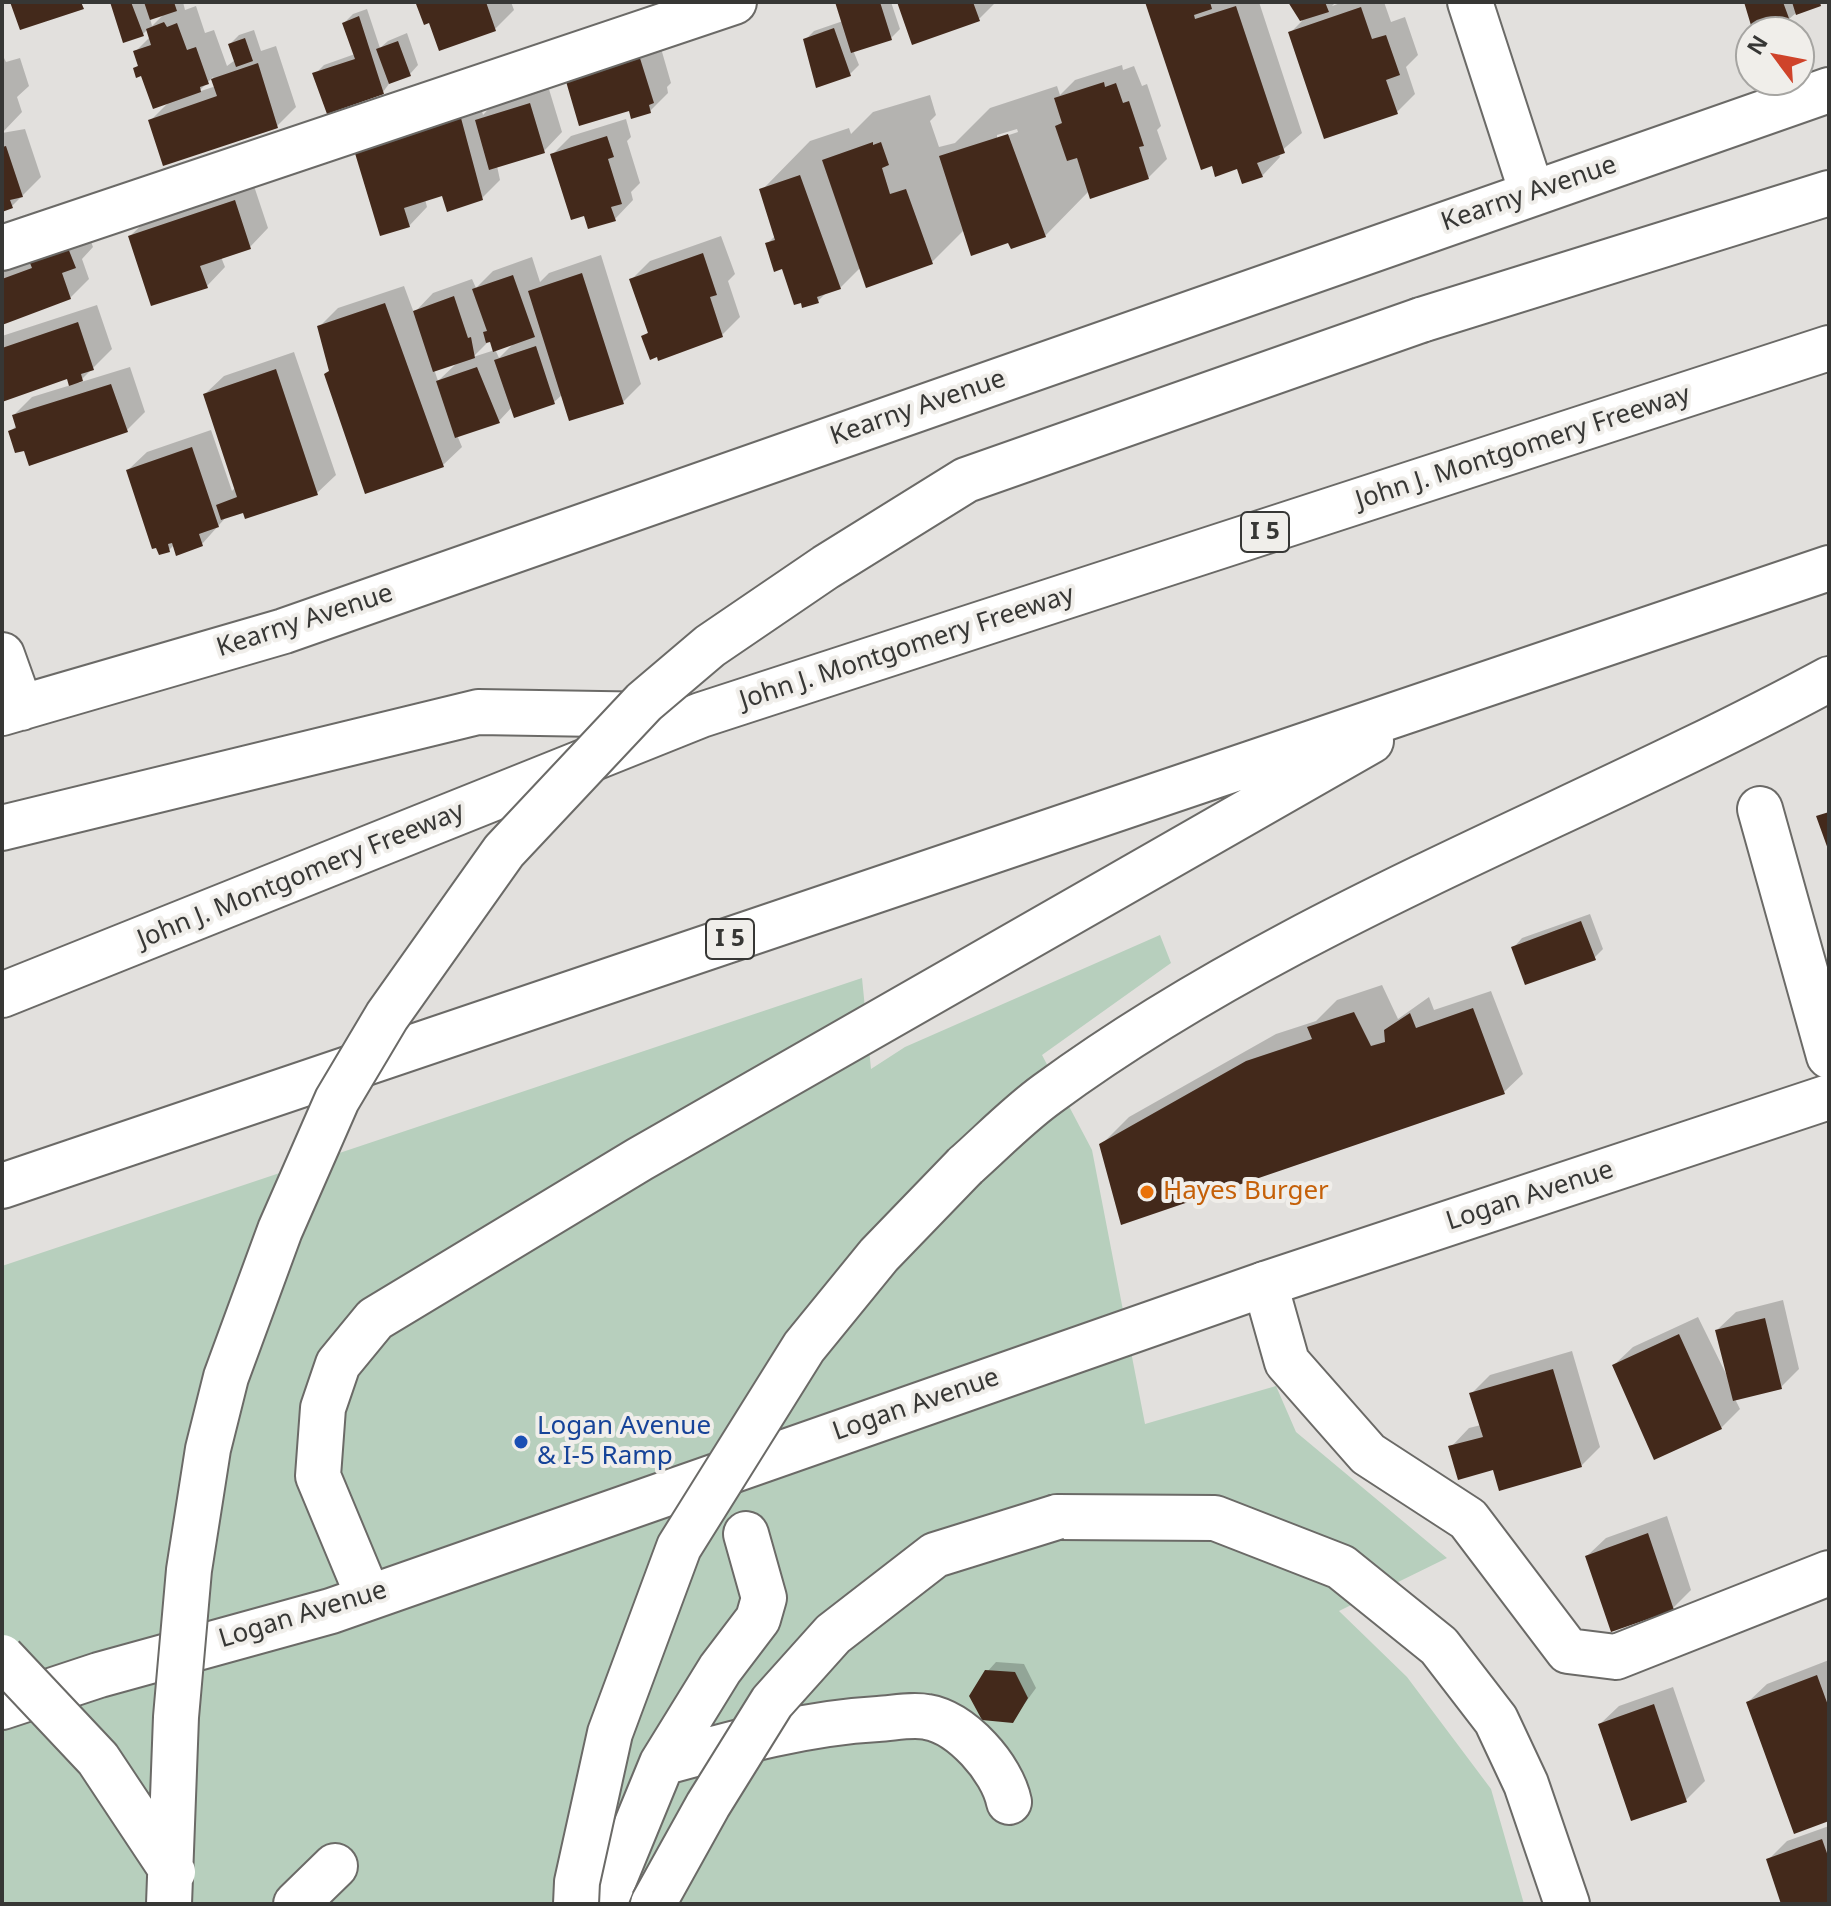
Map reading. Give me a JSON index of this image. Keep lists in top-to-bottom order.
{
  "streets": {
    "main road": [
      "Kearny Avenue",
      "John J. Montgomery Freeway",
      "I 5",
      "Logan Avenue"
    ]
  },
  "places": ["Hayes Burger", "Logan Avenue & I-5 Ramp"],
  "north": "top left"
}
